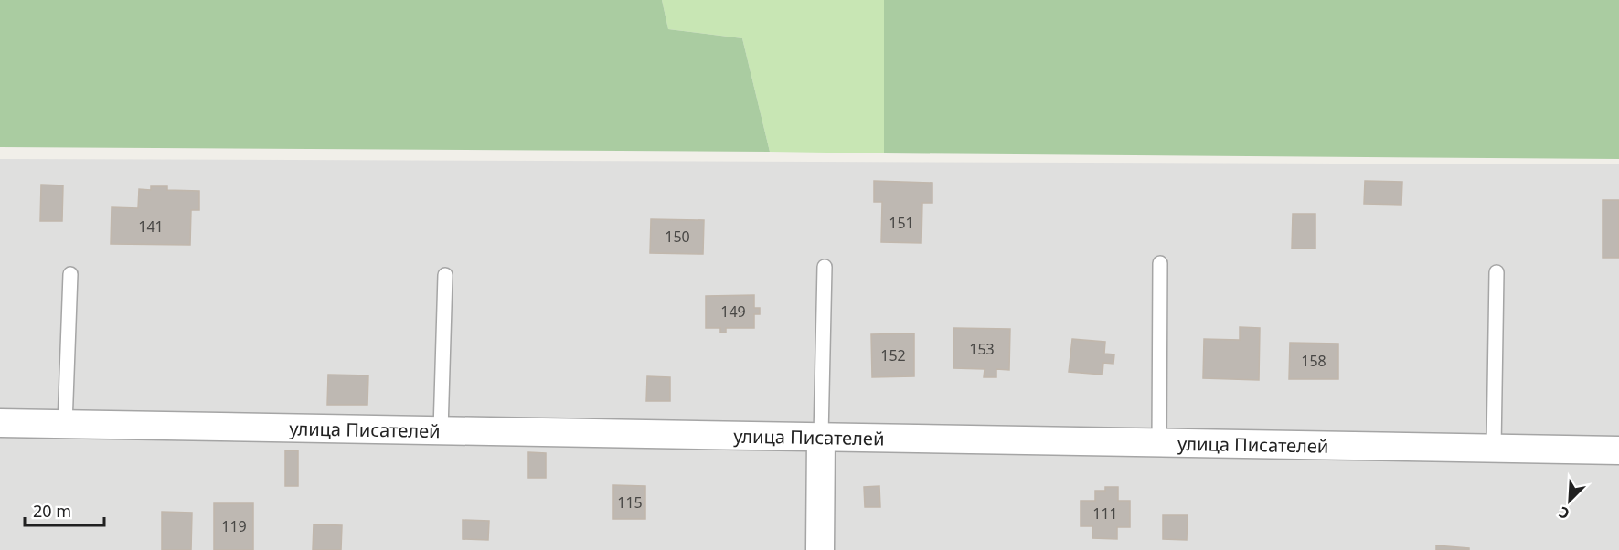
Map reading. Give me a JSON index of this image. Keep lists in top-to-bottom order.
{
  "streets": {
    "street": ["улица Писателей"]
  },
  "house_numbers": [
    "151",
    "141",
    "150",
    "149",
    "153",
    "152",
    "158",
    "115",
    "111",
    "119"
  ],
  "scale_bar": "20 m",
  "north": "bottom left"
}
